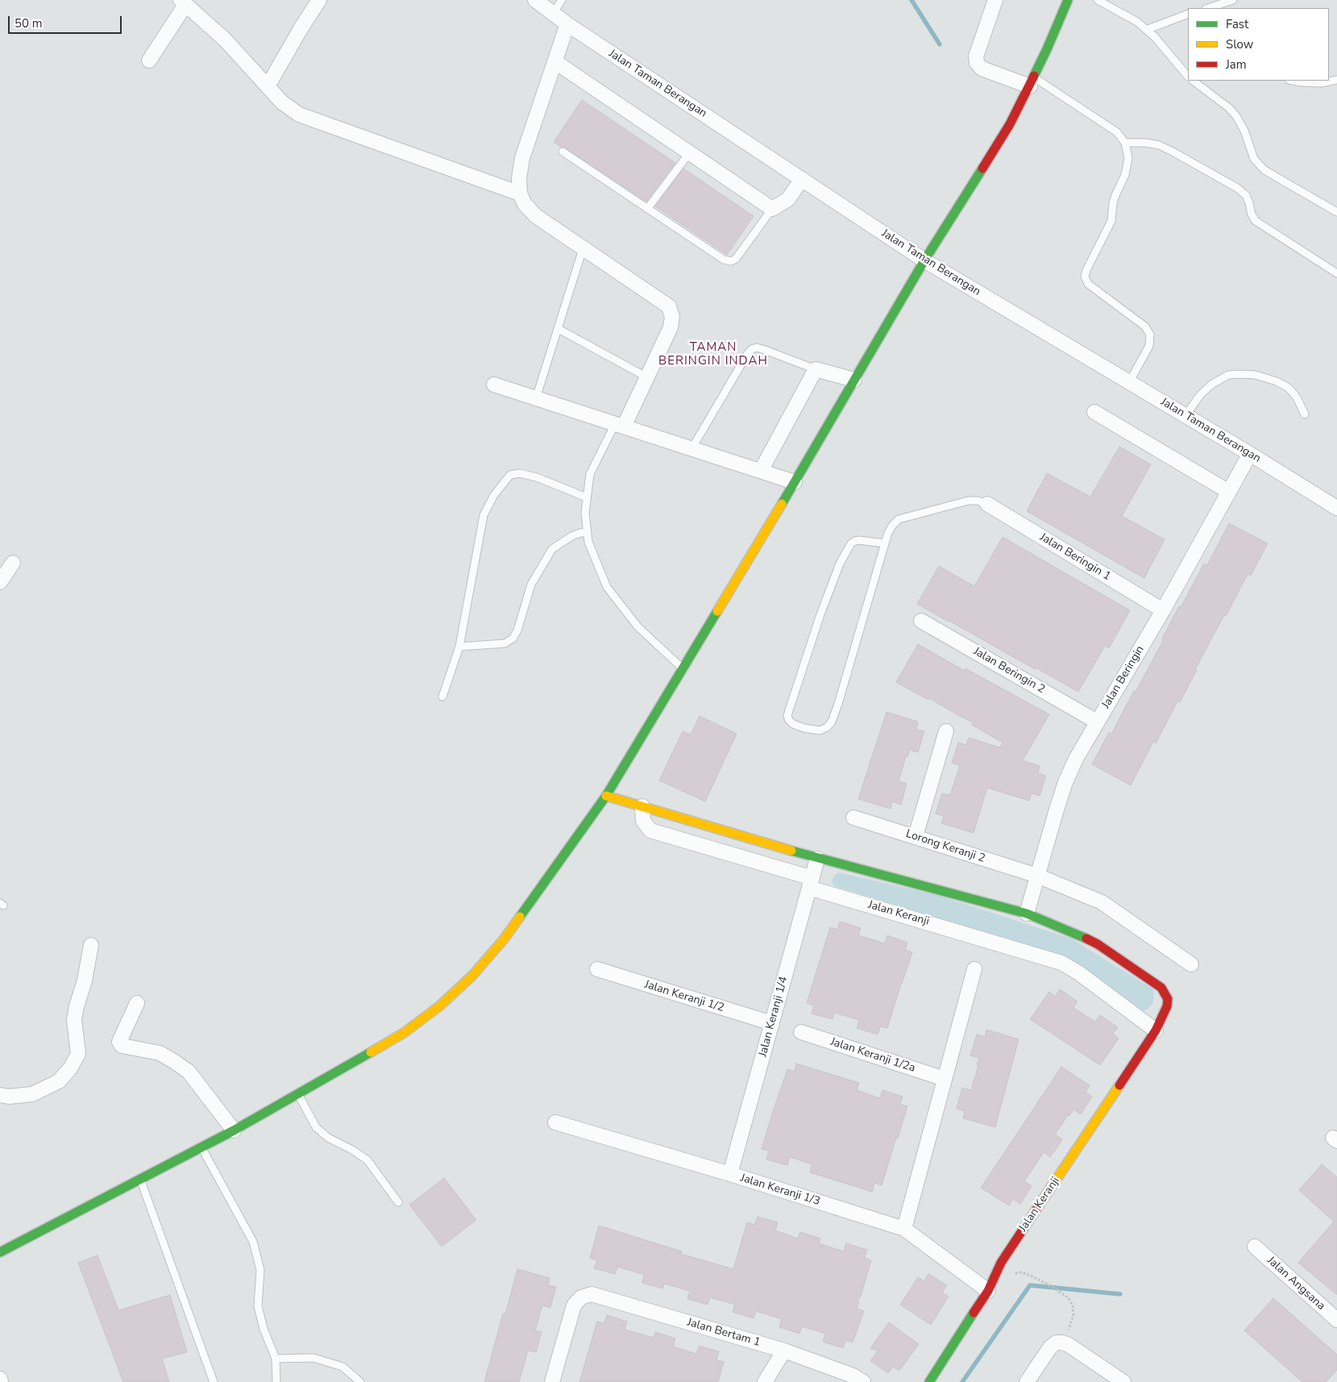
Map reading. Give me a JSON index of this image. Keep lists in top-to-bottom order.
{
  "streets": {
    "street": [
      "Jalan Taman Berangan",
      "Jalan Beringin 1",
      "Jalan Beringin 2",
      "Jalan Beringin",
      "Lorong Keranji 2",
      "Jalan Keranji",
      "Jalan Keranji 1/2",
      "Jalan Keranji 1/4",
      "Jalan Keranji 1/2a",
      "Jalan Keranji 1/3",
      "Jalan Angsana",
      "Jalan Bertam 1"
    ]
  },
  "crossings": [
    ["Jalan Taman Berangan", "Jalan Beringin"],
    ["Jalan Beringin 1", "Jalan Beringin"],
    ["Jalan Beringin 2", "Jalan Beringin"],
    ["Jalan Beringin", "Lorong Keranji 2"],
    ["Jalan Beringin", "Jalan Keranji"],
    ["Jalan Keranji", "Jalan Keranji 1/4"],
    ["Jalan Keranji", "Jalan Keranji 1/3"],
    ["Jalan Keranji 1/2", "Jalan Keranji 1/4"],
    ["Jalan Keranji 1/4", "Jalan Keranji 1/3"]
  ],
  "districts": ["TAMAN BERINGIN INDAH"],
  "legend": ["Fast", "Slow", "Jam"],
  "scale_bar": "50 m"
}
